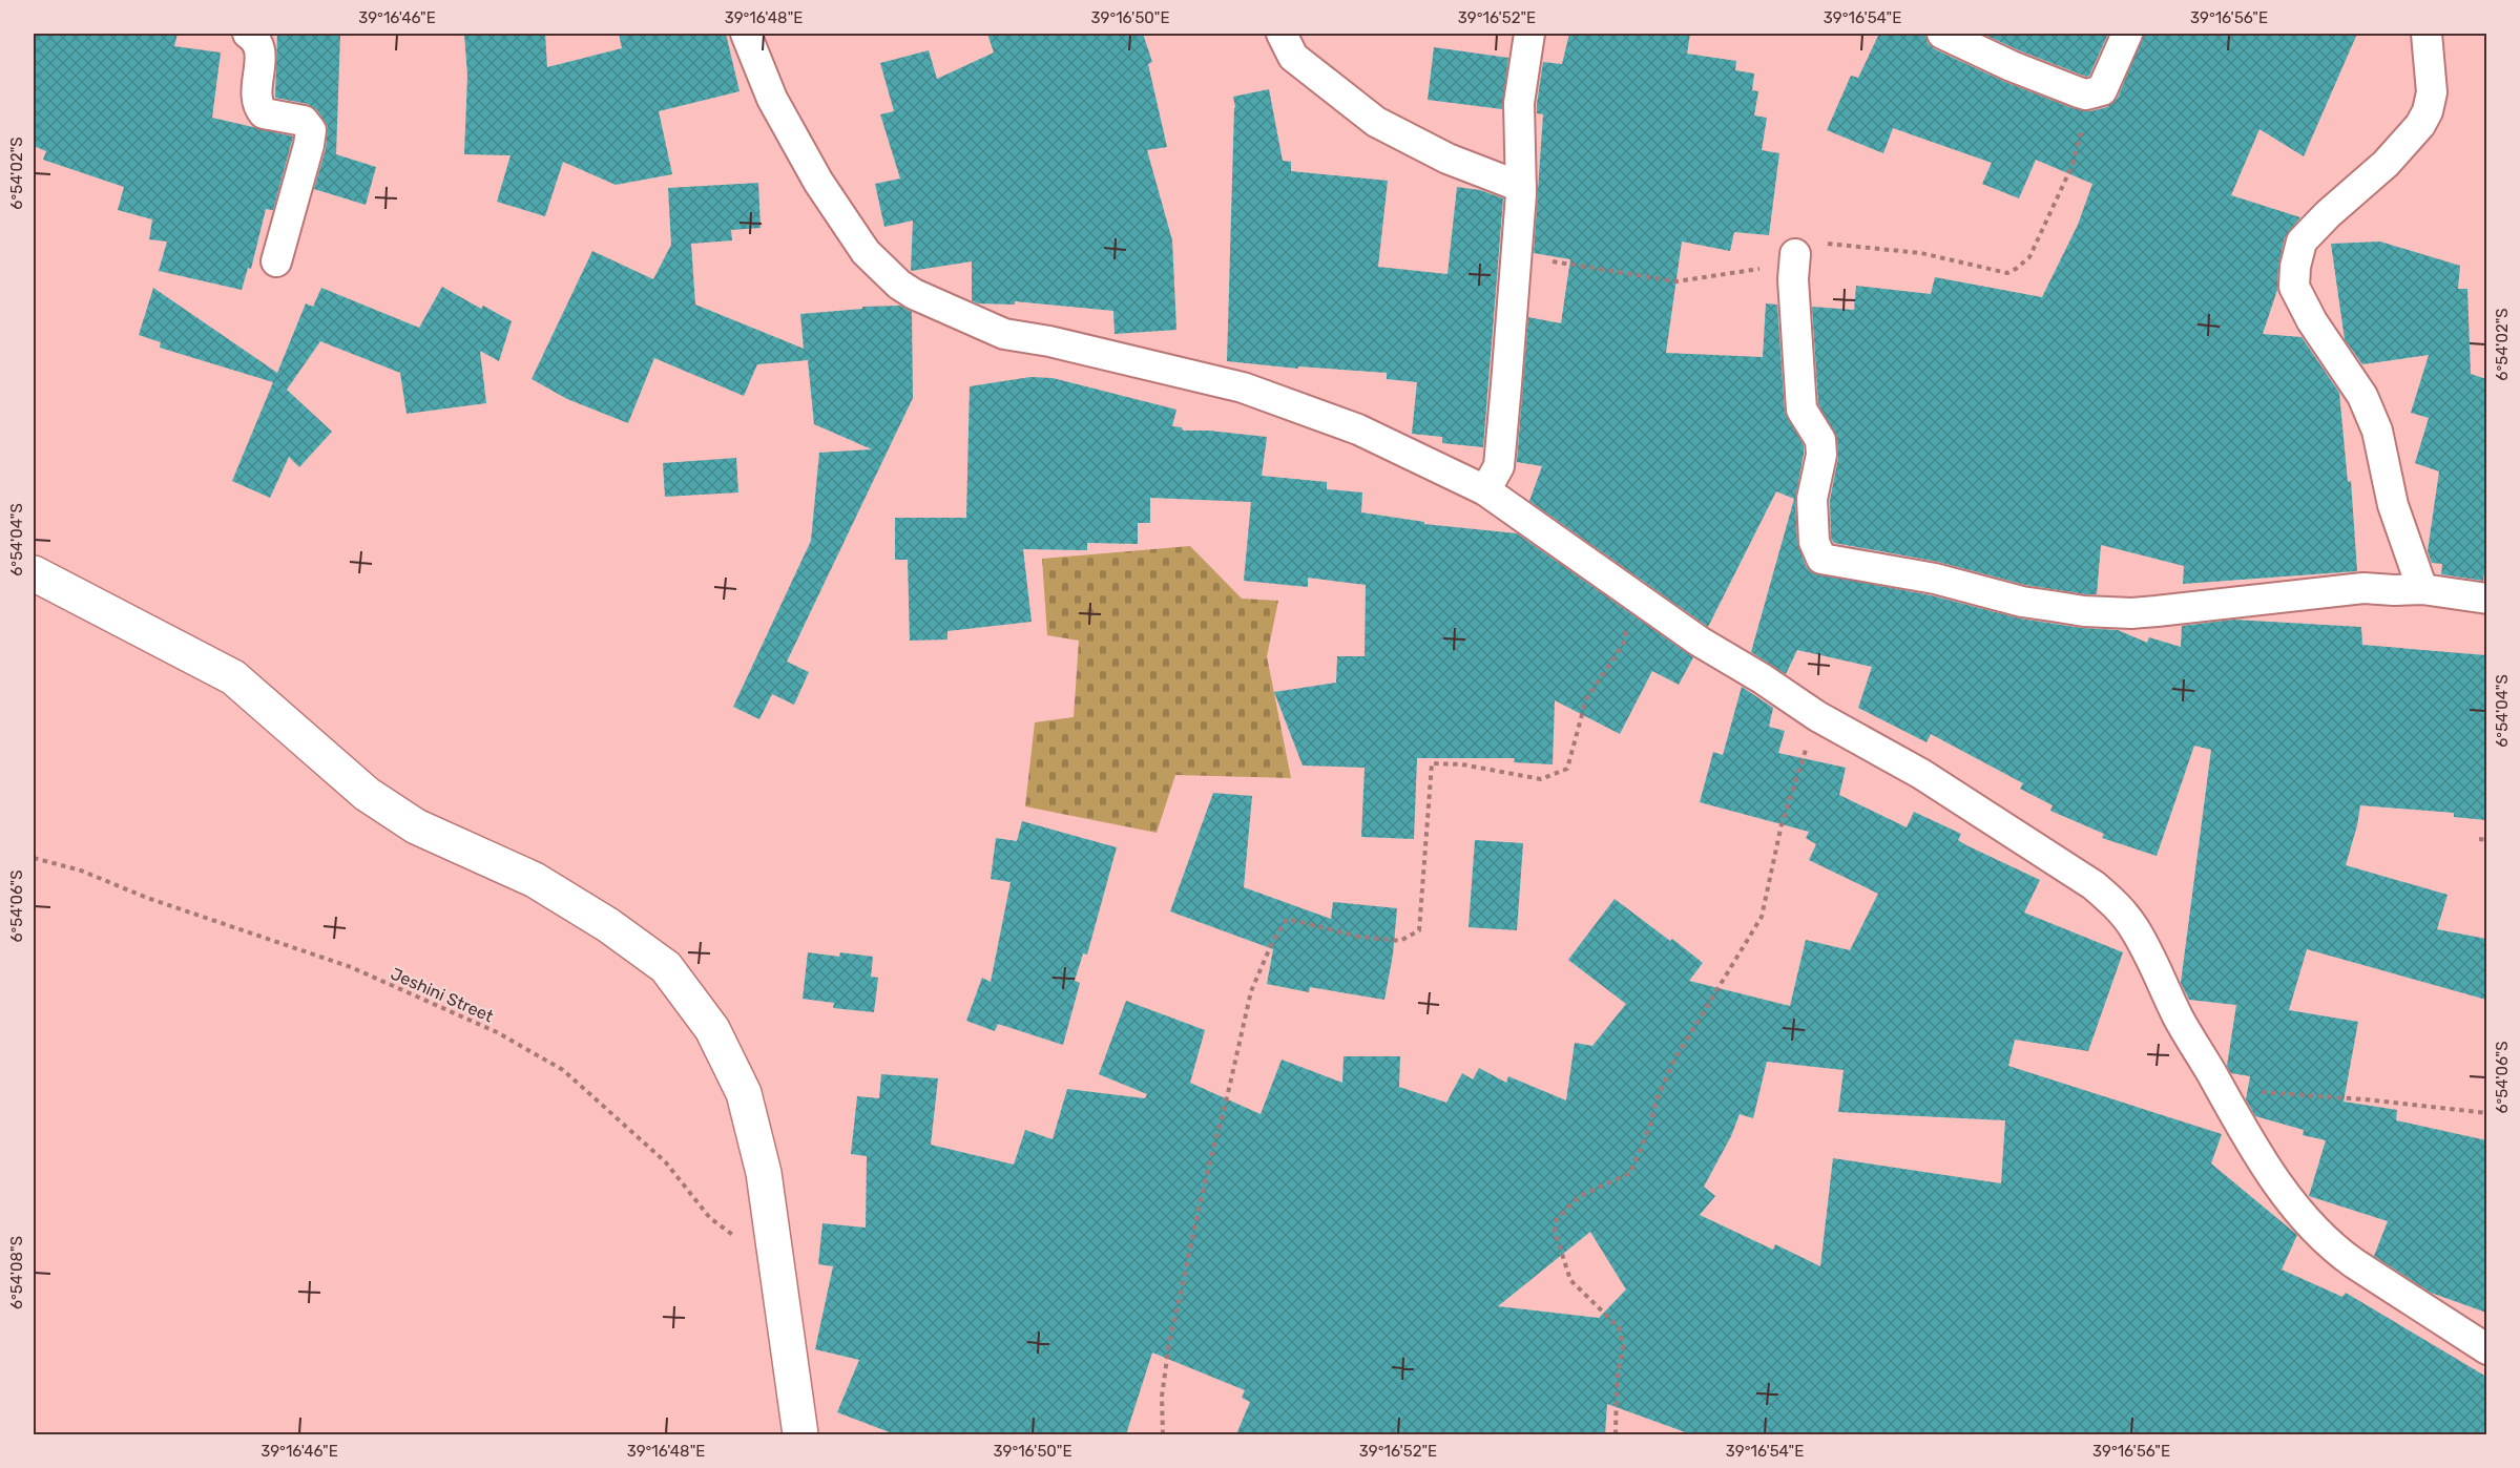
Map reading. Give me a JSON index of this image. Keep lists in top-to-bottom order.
{
  "streets": {
    "path": ["Jeshini Street"]
  },
  "coordinates": [
    "39°16'46\"E",
    "39°16'48\"E",
    "39°16'50\"E",
    "39°16'52\"E",
    "39°16'54\"E",
    "39°16'56\"E",
    "6°54'02\"S",
    "6°54'04\"S",
    "6°54'06\"S",
    "6°54'08\"S"
  ]
}
